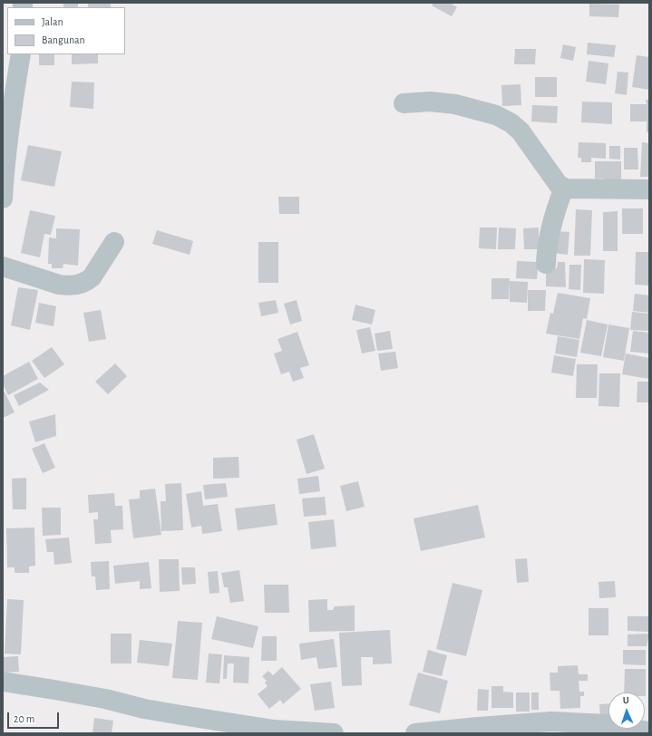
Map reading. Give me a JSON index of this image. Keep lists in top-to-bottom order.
{
  "legend": ["Jalan", "Bangunan"],
  "scale_bar": "20 m",
  "north": "top"
}
